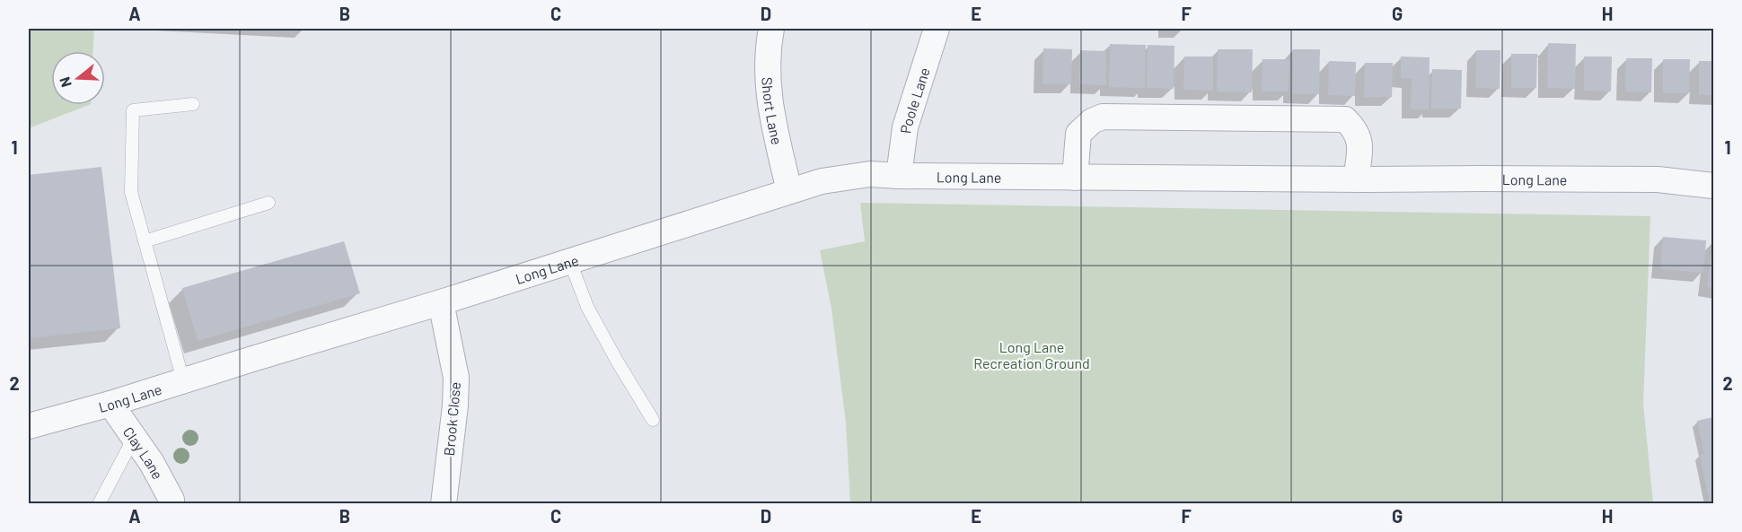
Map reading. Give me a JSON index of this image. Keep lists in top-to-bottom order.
{
  "streets": {
    "street": [
      "Poole Lane",
      "Short Lane",
      "Long Lane",
      "Brook Close",
      "Clay Lane"
    ]
  },
  "crossings": [
    ["Poole Lane", "Long Lane"],
    ["Short Lane", "Long Lane"],
    ["Long Lane", "Brook Close"],
    ["Long Lane", "Clay Lane"]
  ],
  "parks": ["Long Lane Recreation Ground"],
  "north": "left",
  "grid": {
    "columns": [
      "A",
      "B",
      "C",
      "D",
      "E",
      "F",
      "G",
      "H"
    ],
    "rows": ["1", "2"]
  }
}
